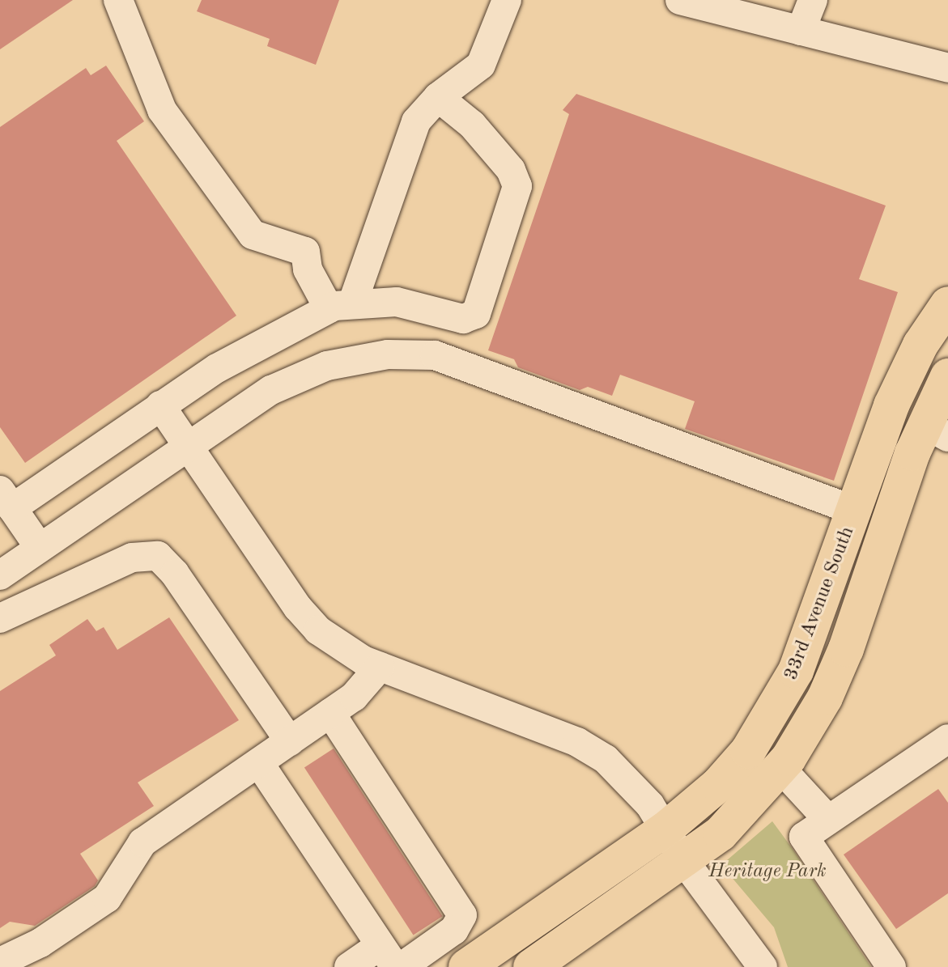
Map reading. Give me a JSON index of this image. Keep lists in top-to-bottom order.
{
  "streets": {
    "main road": ["33rd Avenue South"]
  },
  "parks": ["Heritage Park"]
}
